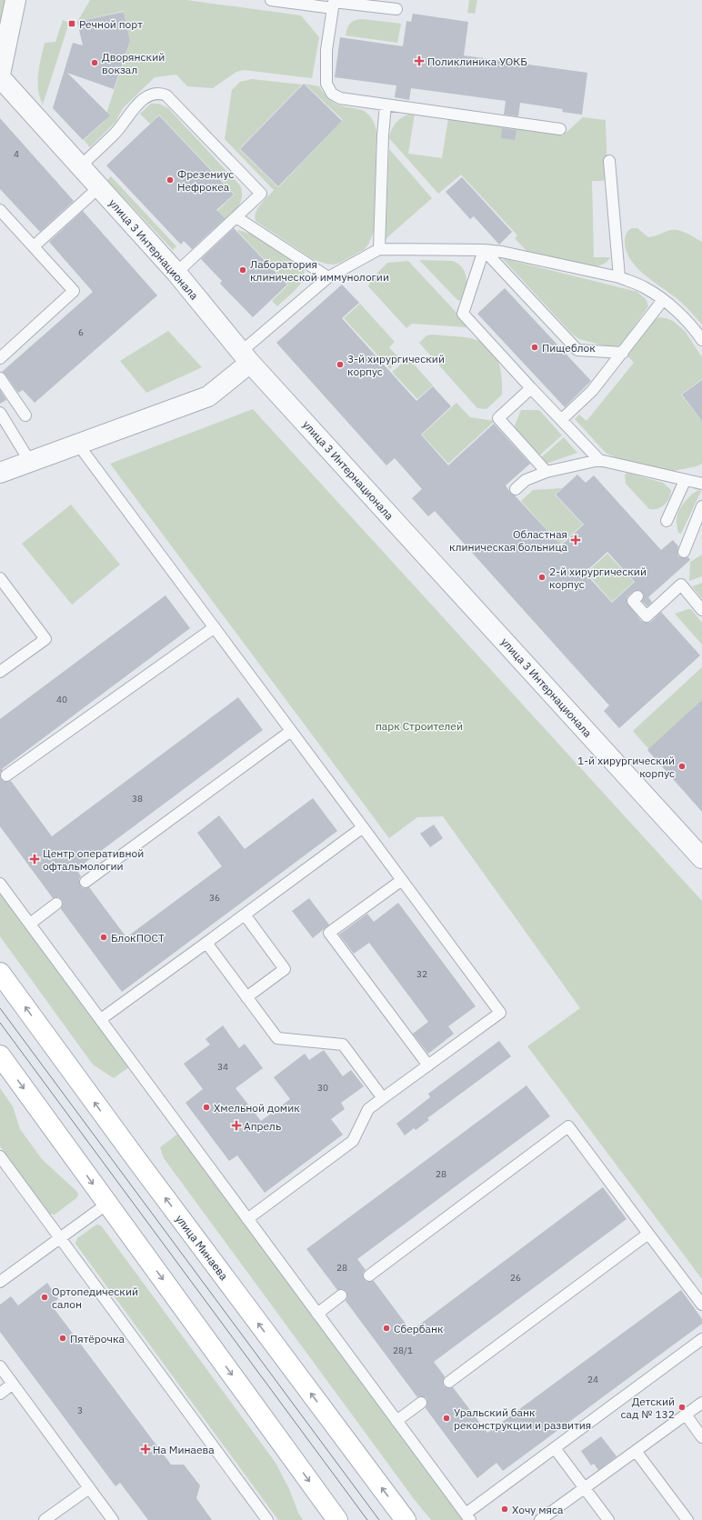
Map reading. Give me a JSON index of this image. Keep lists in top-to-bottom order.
{
  "streets": {
    "main road": ["улица Минаева"],
    "street": ["улица 3 Интернационала"]
  },
  "parks": ["парк Строителей"],
  "places": {
    "transit": ["Речной порт"],
    "health": [
      "Поликлиника УОКБ",
      "Областная клиническая больница",
      "Центр оперативной офтальмологии",
      "Апрель",
      "На Минаева"
    ],
    "other": [
      "Дворянский вокзал",
      "Фрезениус Нефрокеа",
      "Лаборатория клинической иммунологии",
      "Пищеблок",
      "3-й хирургический корпус",
      "2-й хирургический корпус",
      "1-й хирургический корпус",
      "БлокПОСТ",
      "Хмельной домик",
      "Ортопедический салон",
      "Сбербанк",
      "Пятёрочка",
      "Детский сад № 132",
      "Уральский банк реконструкции и развития",
      "Хочу мяса"
    ]
  },
  "house_numbers": [
    "4",
    "6",
    "40",
    "38",
    "36",
    "32",
    "34",
    "30",
    "28",
    "28",
    "26",
    "28/1",
    "24",
    "3"
  ]
}
